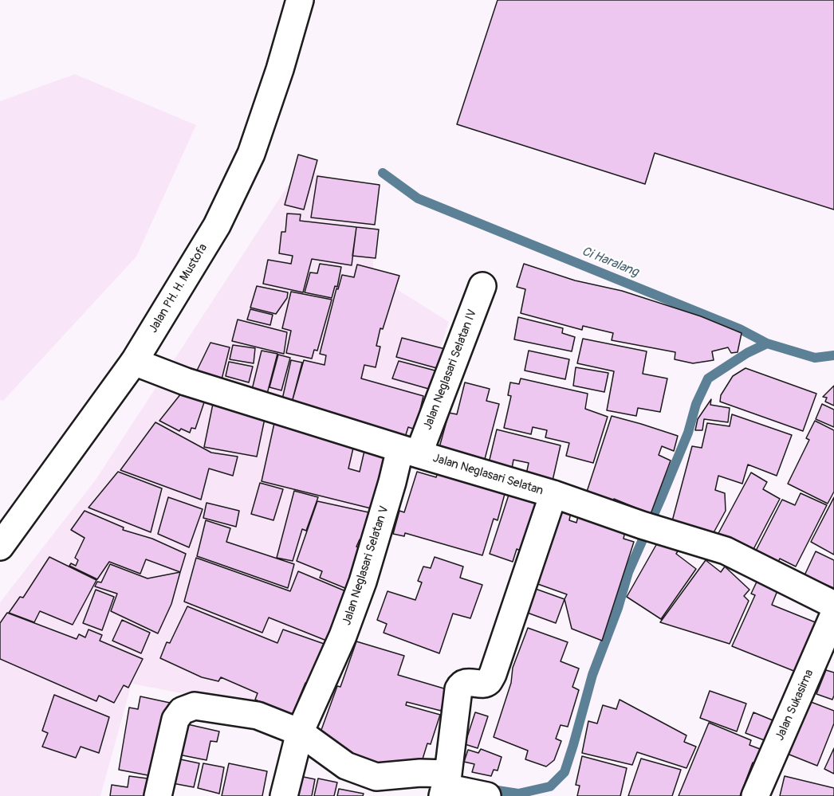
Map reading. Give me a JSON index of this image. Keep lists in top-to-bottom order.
{
  "streets": {
    "main road": [
      "Jalan PH. H. Mustofa",
      "Jalan Neglasari Selatan IV",
      "Jalan Neglasari Selatan",
      "Jalan Neglasari Selatan V",
      "Jalan Sukasirna"
    ]
  },
  "crossings": [
    ["Jalan PH. H. Mustofa", "Jalan Neglasari Selatan"],
    ["Jalan Neglasari Selatan IV", "Jalan Neglasari Selatan"],
    ["Jalan Neglasari Selatan IV", "Jalan Neglasari Selatan V"],
    ["Jalan Neglasari Selatan", "Jalan Neglasari Selatan V"]
  ],
  "water": ["Ci Haralang"]
}
